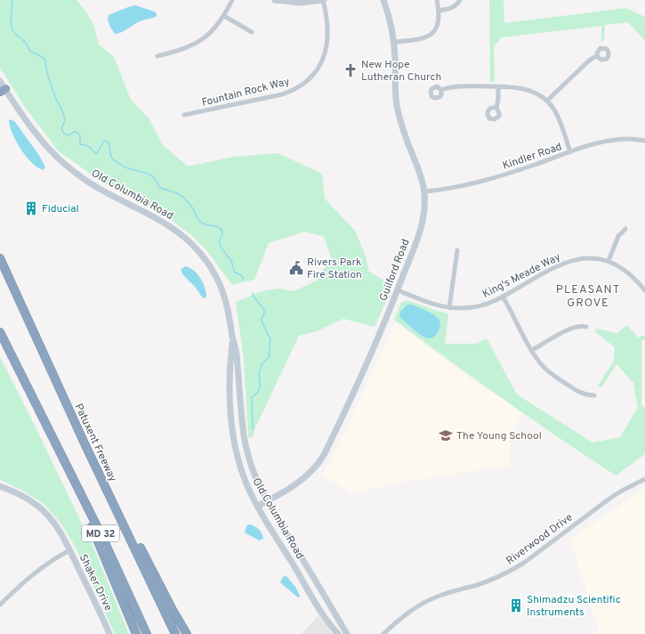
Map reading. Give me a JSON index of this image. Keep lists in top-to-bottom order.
{
  "streets": {
    "highway": ["Patuxent Freeway", "MD 32"],
    "street": [
      "Fountain Rock Way",
      "Kindler Road",
      "Old Columbia Road",
      "Guilford Road",
      "King's Meade Way",
      "Riverwood Drive",
      "Shaker Drive"
    ]
  },
  "crossings": [
    ["Kindler Road", "Guilford Road"],
    ["Old Columbia Road", "Guilford Road"],
    ["Guilford Road", "King's Meade Way"]
  ],
  "districts": ["PLEASANT GROVE"],
  "places": {
    "church": ["New Hope Lutheran Church"],
    "building": ["Fiducial", "Shimadzu Scientific Instruments"],
    "public building": ["Rivers Park Fire Station"],
    "school or university": ["The Young School"]
  }
}
